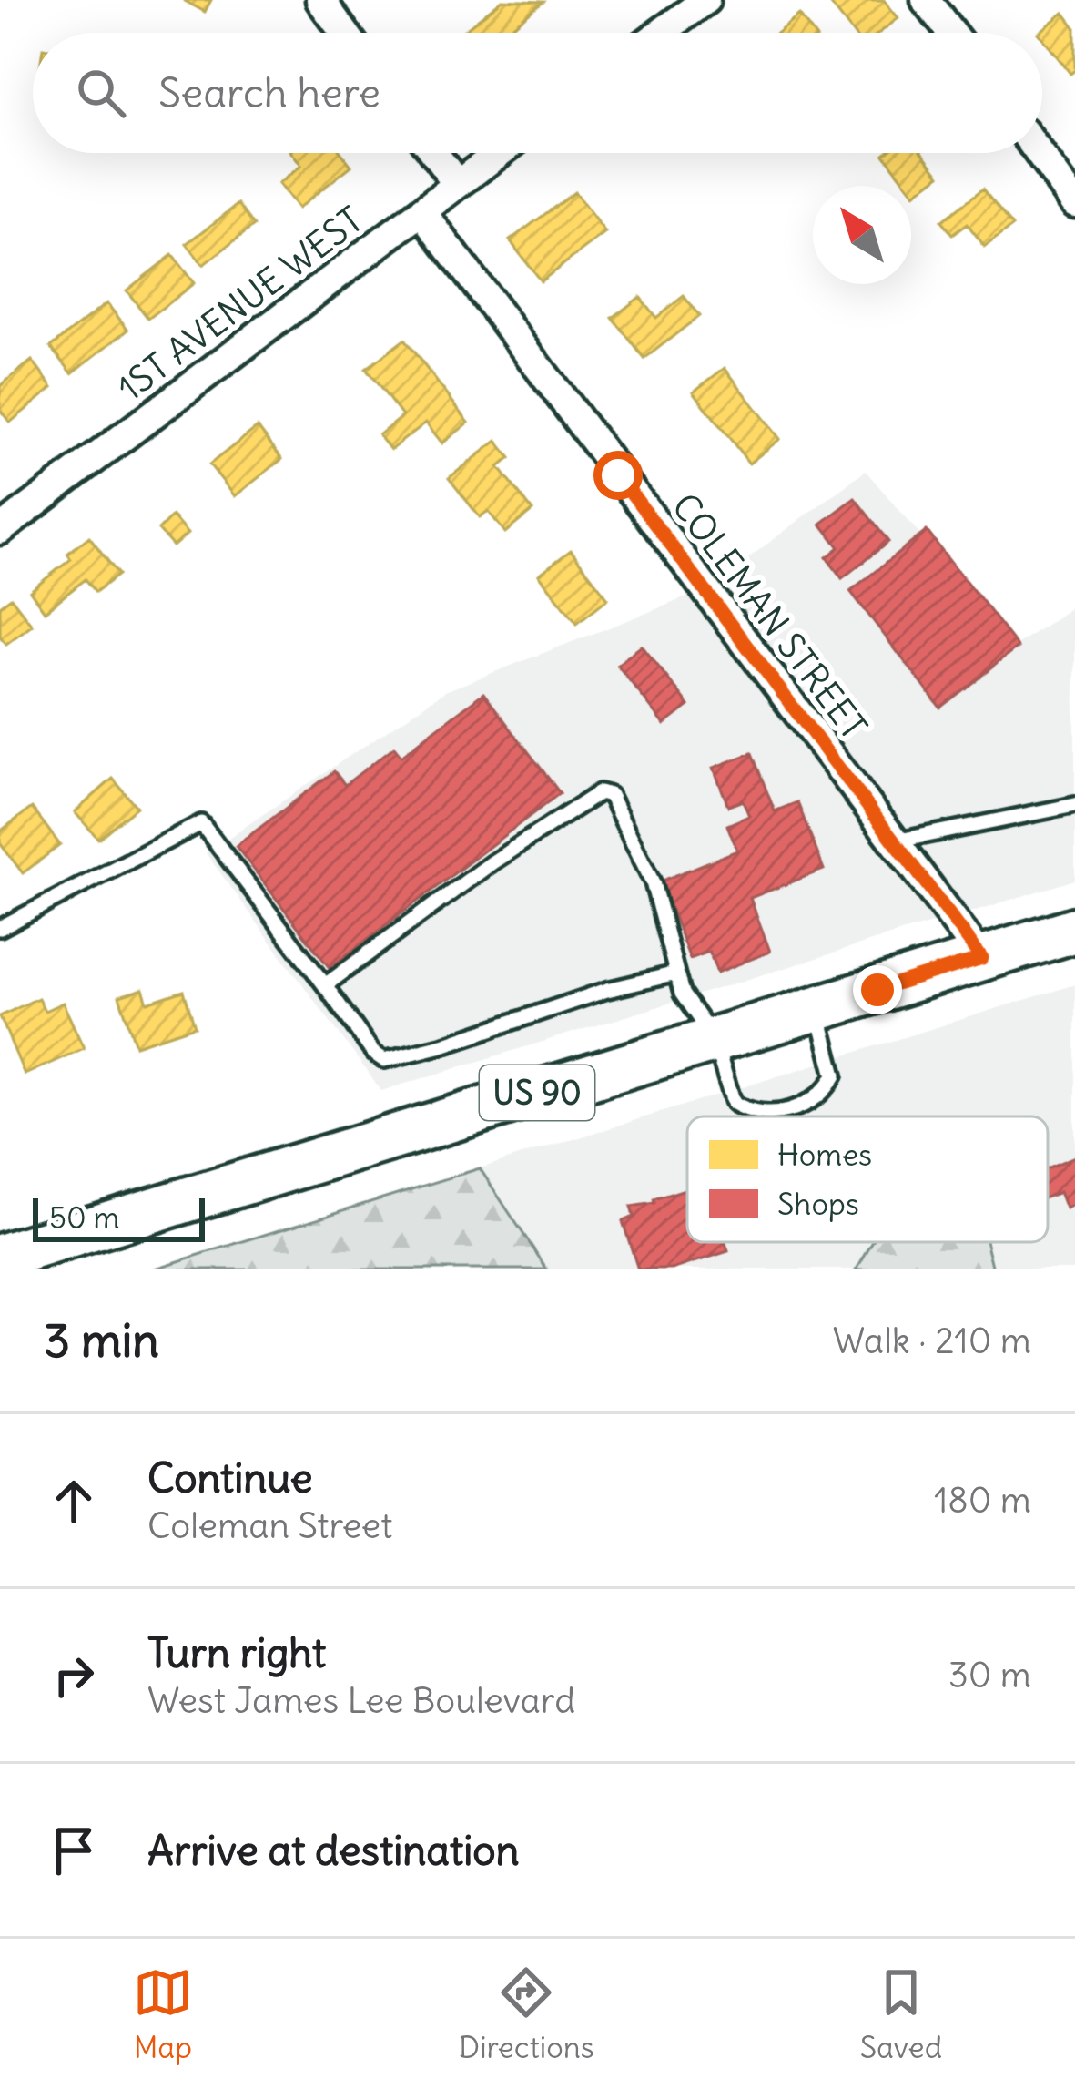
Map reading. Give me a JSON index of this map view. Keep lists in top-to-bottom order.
{
  "streets": {
    "main road": ["US 90"],
    "street": ["1ST AVENUE WEST", "COLEMAN STREET"]
  },
  "crossings": [
    ["1ST AVENUE WEST", "COLEMAN STREET"],
    ["COLEMAN STREET", "US 90"]
  ],
  "legend": ["Homes", "Shops"],
  "scale_bar": "50 m",
  "north": "top left",
  "page": {
    "search": "Search here",
    "scale": "50 m",
    "heading": ["3 min", "Walk · 210 m"],
    "list": [
      ["Continue", "Coleman Street", "180 m"],
      ["Turn right", "West James Lee Boulevard", "30 m"],
      "Arrive at destination"
    ],
    "nav": ["Map", "Directions", "Saved"]
  }
}
